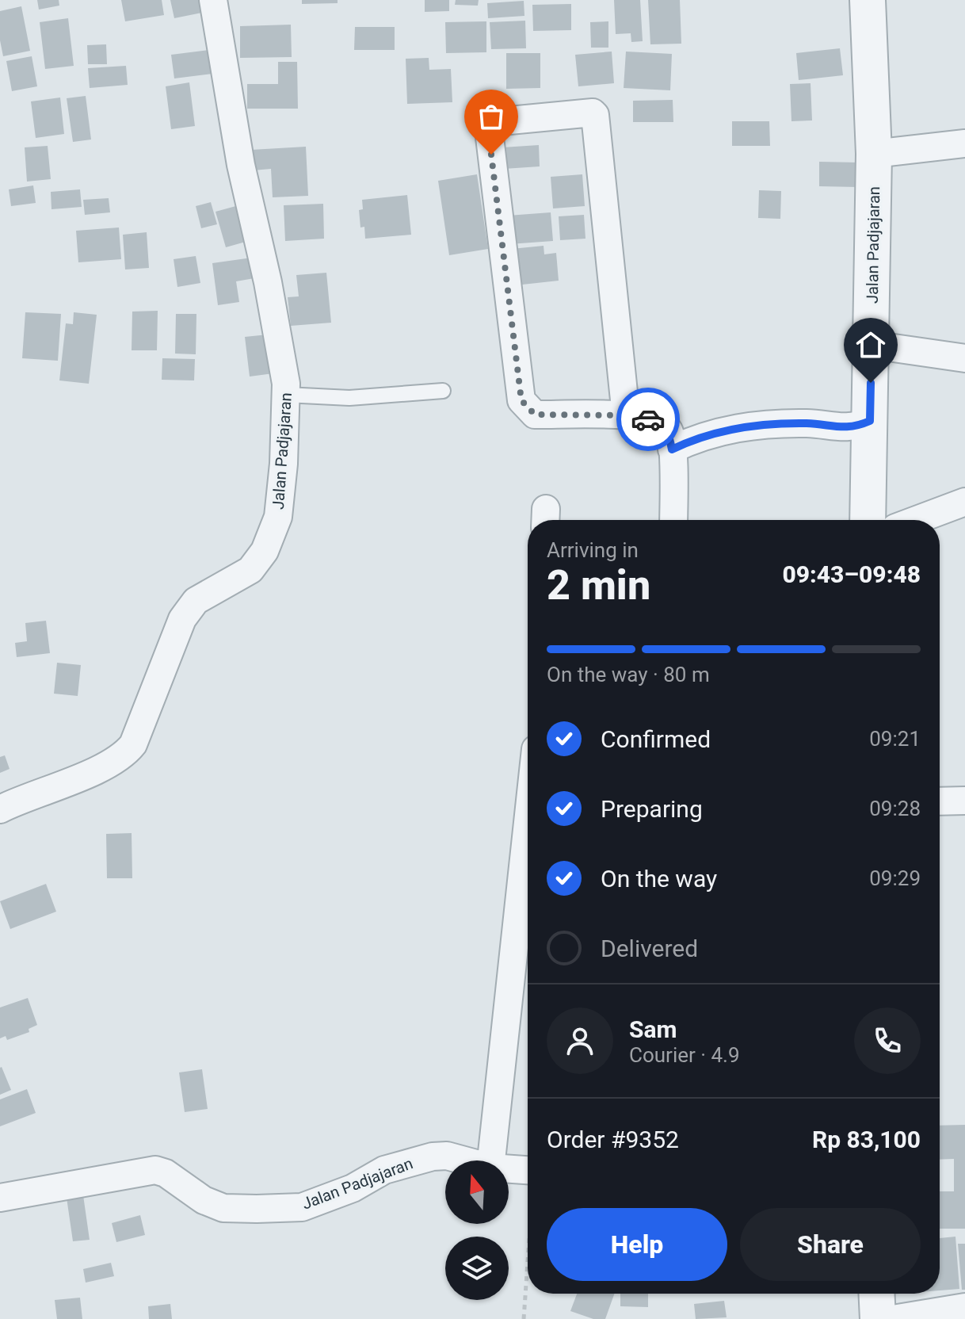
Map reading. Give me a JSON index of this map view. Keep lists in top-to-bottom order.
{
  "streets": {
    "street": ["Jalan Padjajaran"]
  },
  "north": "top",
  "page": {
    "heading": ["2 min", "Arriving in", "09:43–09:48"],
    "panel": [
      "Sam",
      "Courier · 4.9",
      "Order #9352",
      "Rp 83,100"
    ],
    "bar": "On the way · 80 m",
    "list": [
      ["Confirmed", "09:21"],
      ["Preparing", "09:28"],
      ["On the way", "09:29"],
      "Delivered"
    ],
    "buttons": ["Help", "Share"]
  }
}
